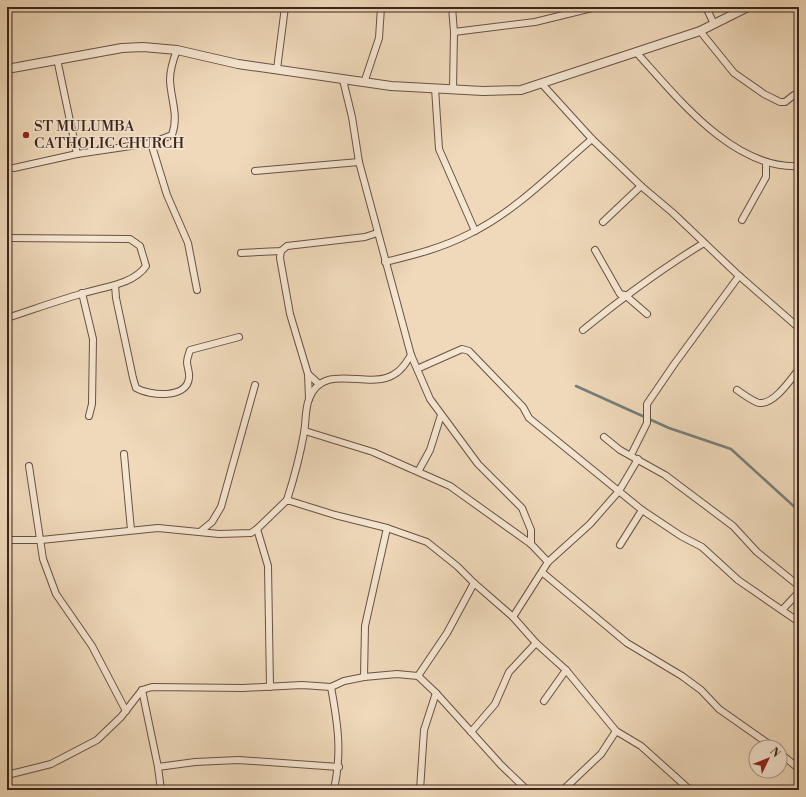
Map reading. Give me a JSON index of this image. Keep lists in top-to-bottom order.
{
  "places": ["ST MULUMBA CATHOLIC CHURCH"],
  "north": "top right"
}
